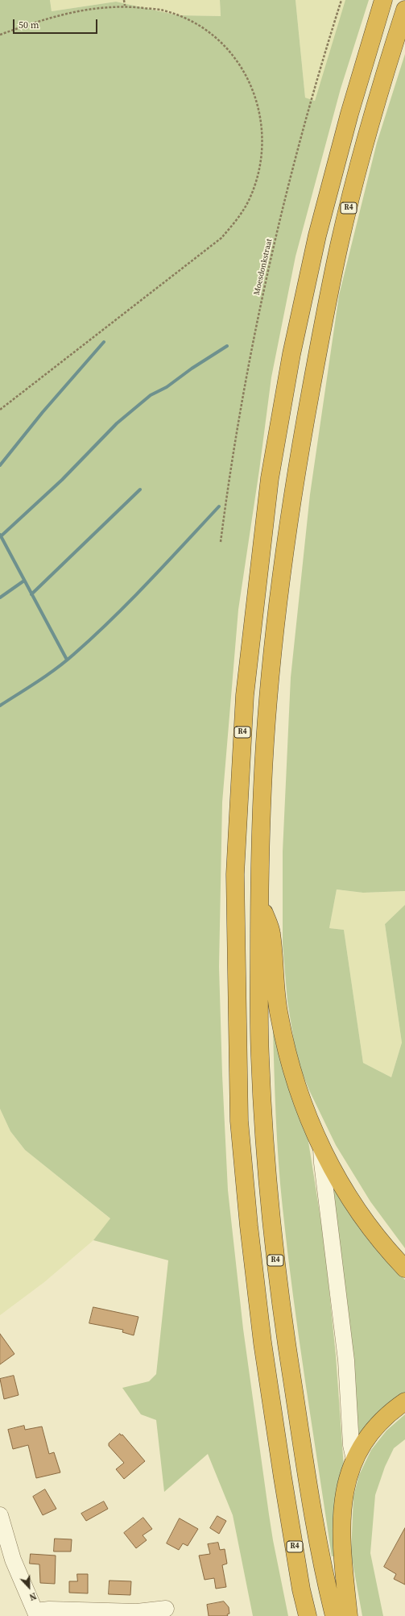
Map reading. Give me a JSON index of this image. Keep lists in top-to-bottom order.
{
  "streets": {
    "highway": ["R4"],
    "path": ["Moesdonkstraat"]
  },
  "scale_bar": "50 m",
  "north": "bottom"
}
